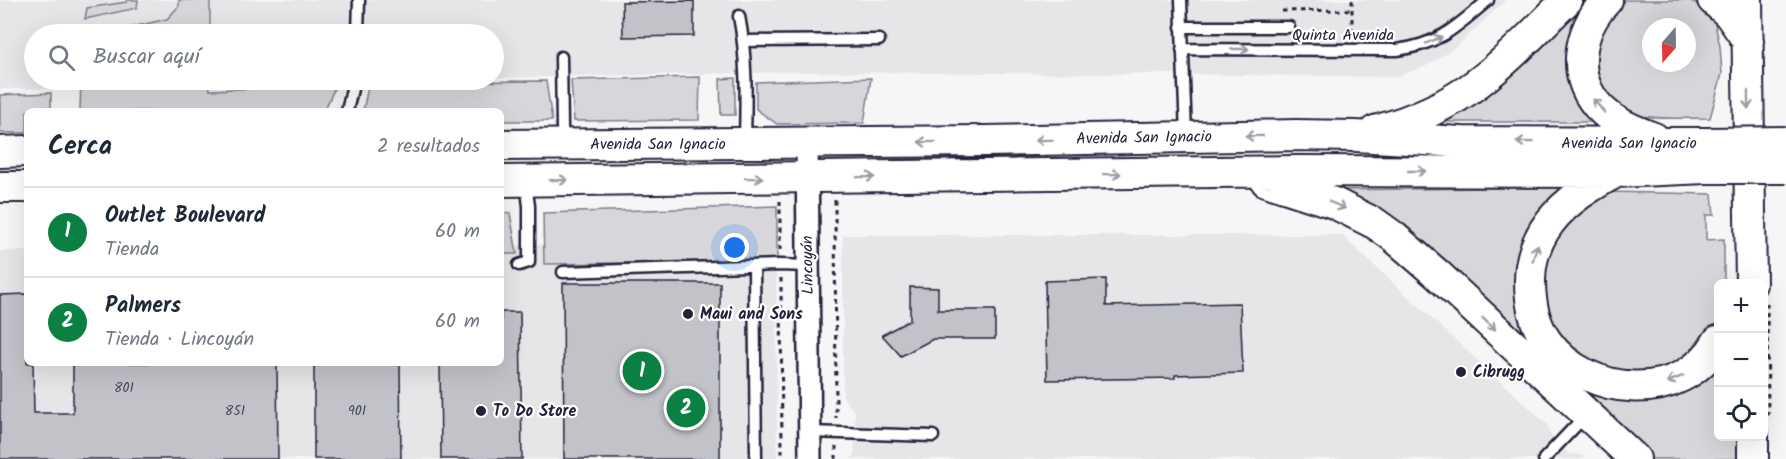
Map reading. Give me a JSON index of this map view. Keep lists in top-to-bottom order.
{
  "streets": {
    "main road": ["Avenida San Ignacio"],
    "street": ["Lincoyán"],
    "lane": ["Quinta Avenida"]
  },
  "crossings": [
    ["Avenida San Ignacio", "Lincoyán"]
  ],
  "places": ["Maui and Sons", "Cibrugg", "To Do Store"],
  "house_numbers": ["801", "851", "901"],
  "north": "bottom",
  "page": {
    "search": "Buscar aquí",
    "heading": ["Cerca", "2 resultados"],
    "list": [
      {
        "mark": "1",
        "name": "Outlet Boulevard",
        "note": "Tienda",
        "value": "60 m"
      },
      {
        "mark": "2",
        "name": "Palmers",
        "note": "Tienda · Lincoyán",
        "value": "60 m"
      }
    ],
    "map_buttons": ["+", "−"],
    "pins": ["1", "2"]
  }
}
